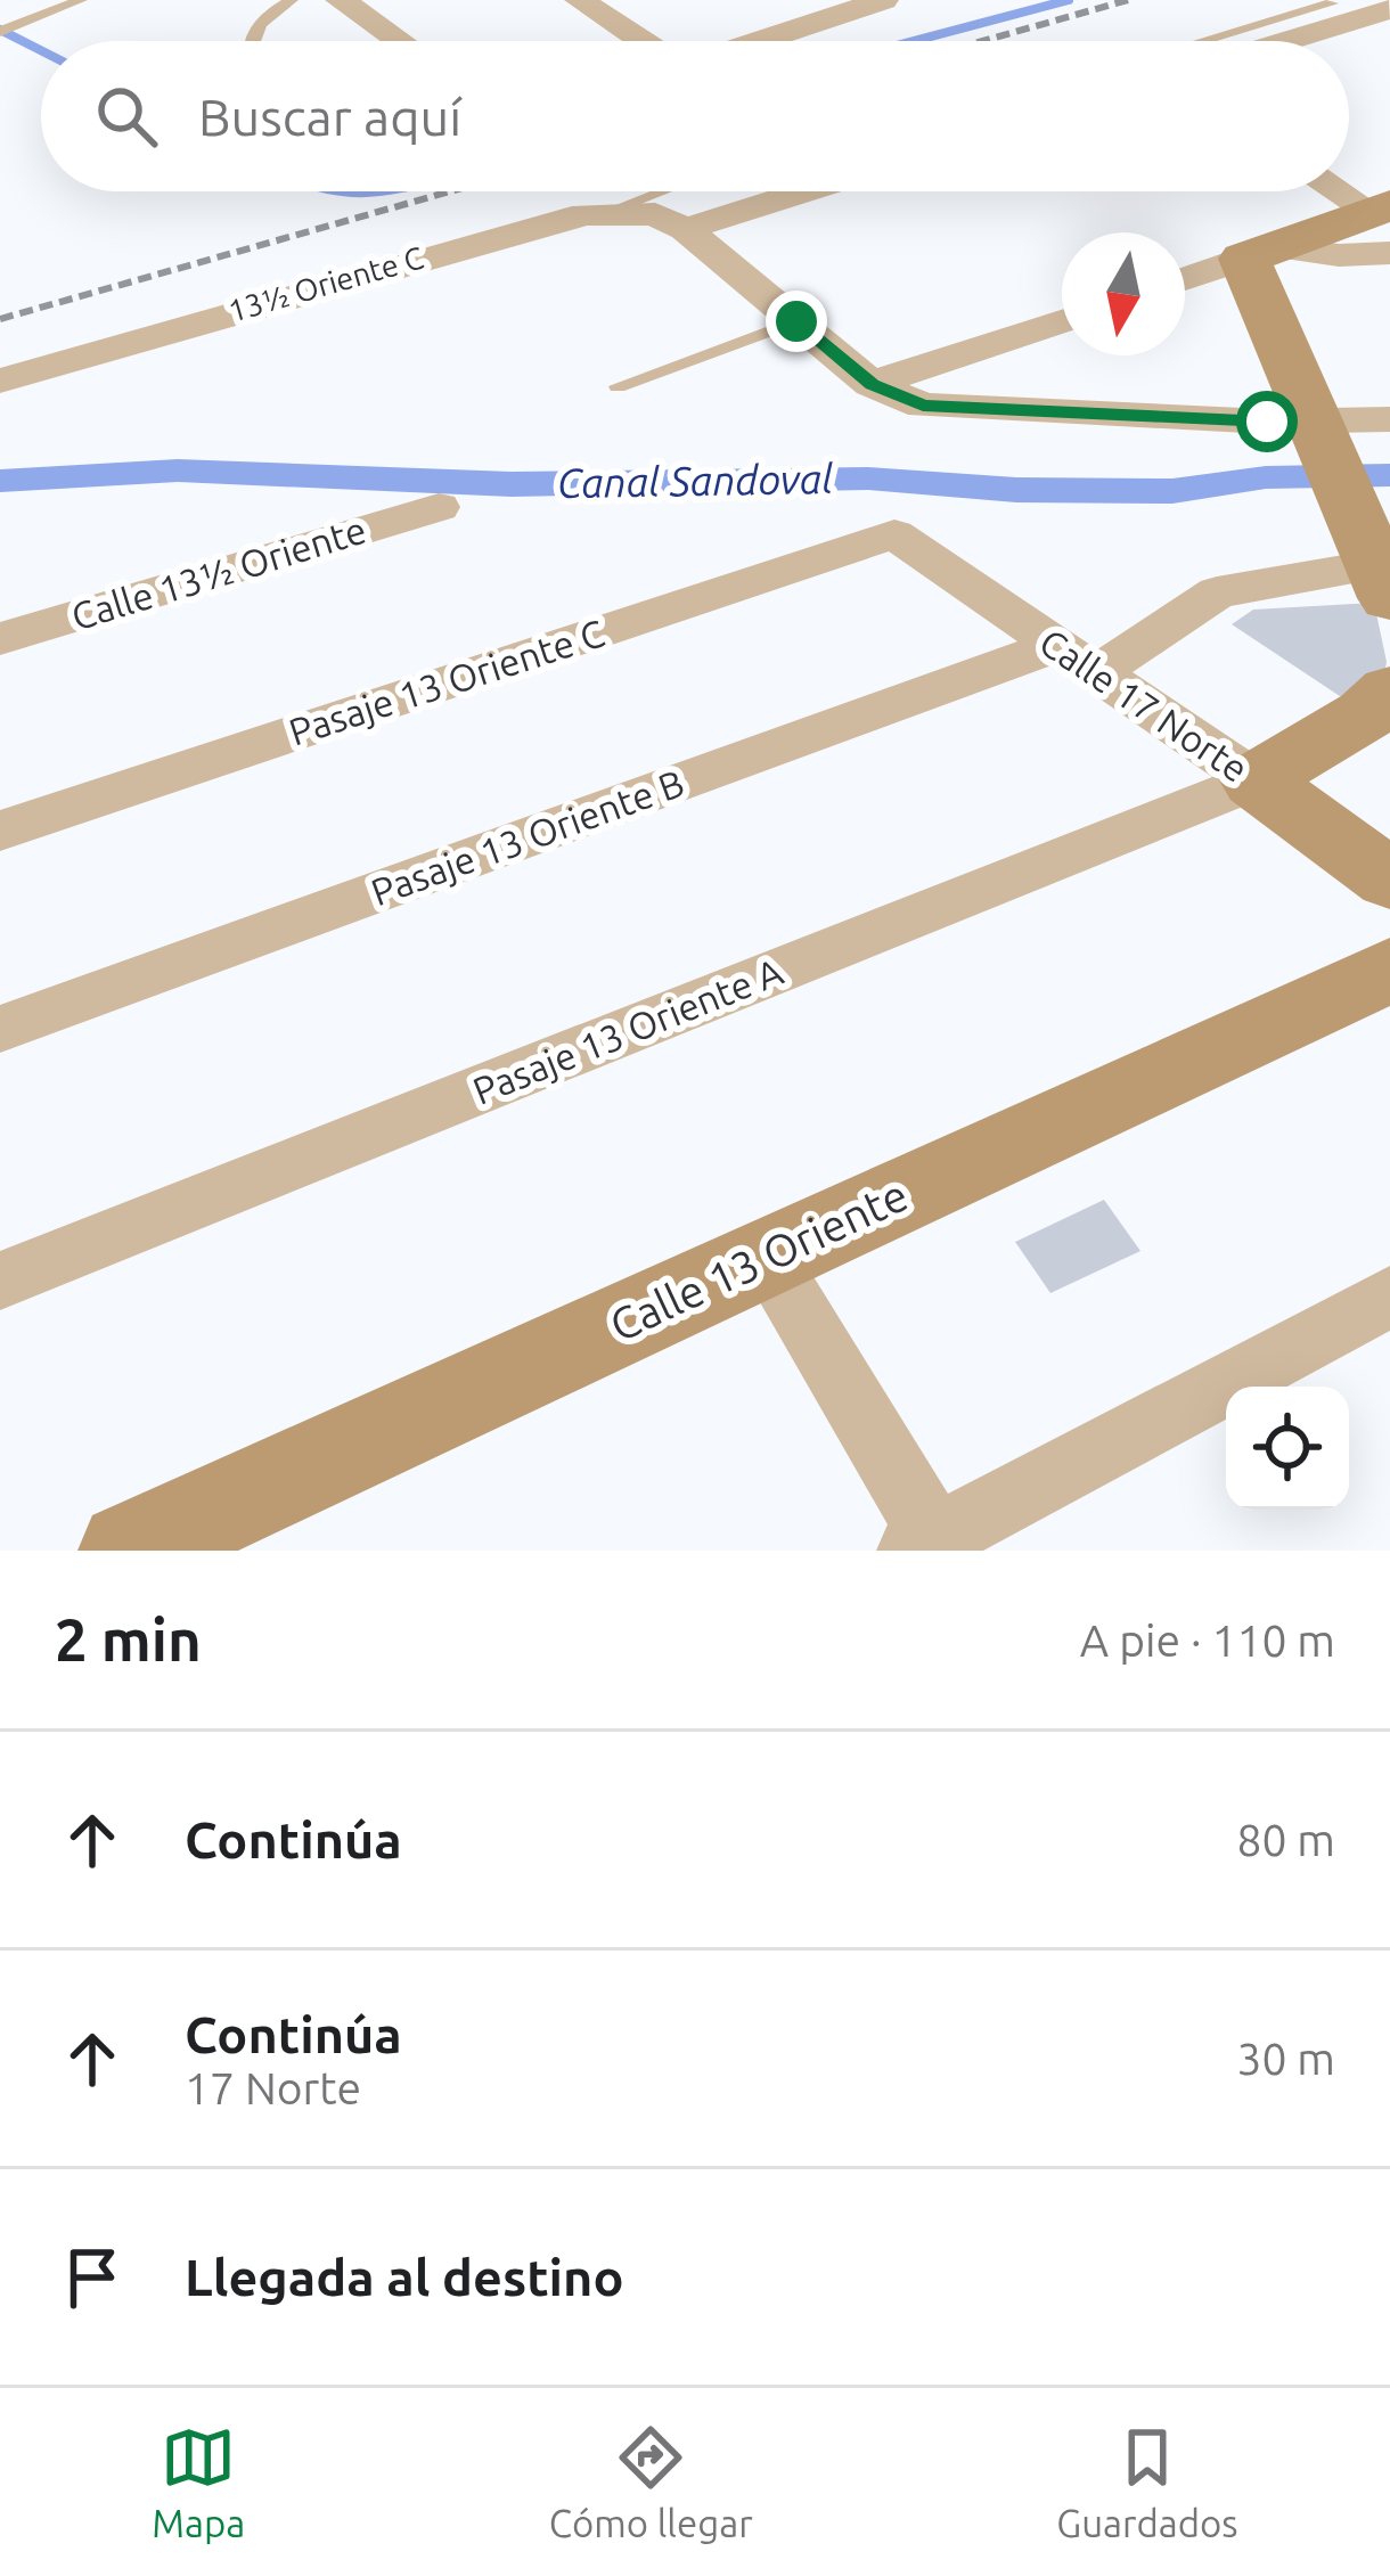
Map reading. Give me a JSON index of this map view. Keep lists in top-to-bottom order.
{
  "streets": {
    "street": [
      "13½ Oriente C",
      "Calle 13½ Oriente",
      "Pasaje 13 Oriente C",
      "Calle 17 Norte",
      "Pasaje 13 Oriente B",
      "Pasaje 13 Oriente A",
      "Calle 13 Oriente"
    ]
  },
  "crossings": [
    ["Pasaje 13 Oriente C", "Calle 17 Norte"],
    ["Calle 17 Norte", "Pasaje 13 Oriente B"],
    ["Calle 17 Norte", "Pasaje 13 Oriente A"]
  ],
  "water": ["Canal Sandoval"],
  "north": "bottom",
  "page": {
    "search": "Buscar aquí",
    "heading": ["2 min", "A pie · 110 m"],
    "list": [
      ["Continúa", "80 m"],
      ["Continúa", "17 Norte", "30 m"],
      "Llegada al destino"
    ],
    "nav": ["Mapa", "Cómo llegar", "Guardados"]
  }
}
